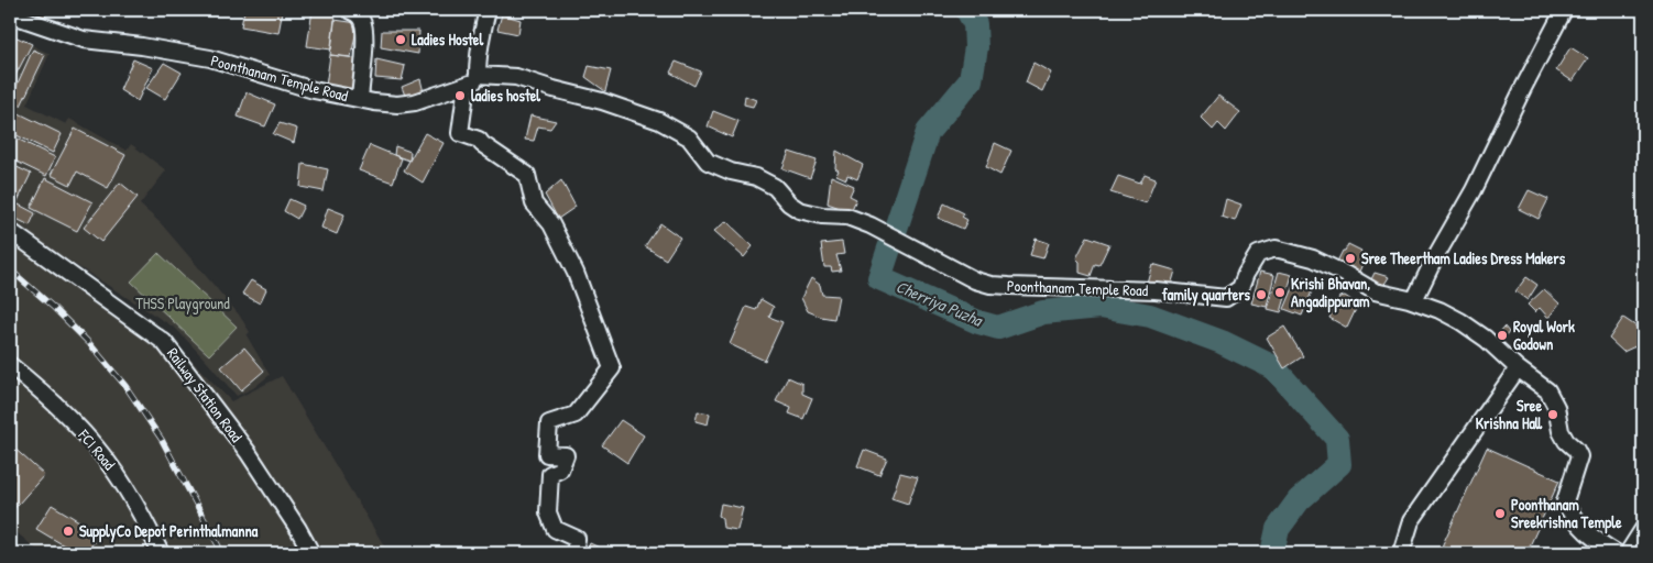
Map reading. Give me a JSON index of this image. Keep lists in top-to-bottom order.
{
  "streets": {
    "street": ["Poonthanam Temple Road", "Railway Station Road", "FCI Road"]
  },
  "water": ["Cherriya Puzha"],
  "parks": ["THSS Playground"],
  "places": [
    "Ladies Hostel",
    "ladies hostel",
    "Sree Theertham Ladies Dress Makers",
    "Krishi Bhavan, Angadippuram",
    "family quarters",
    "Royal Work Godown",
    "Sree Krishna Hall",
    "Poonthanam Sreekrishna Temple",
    "SupplyCo Depot Perinthalmanna"
  ]
}
